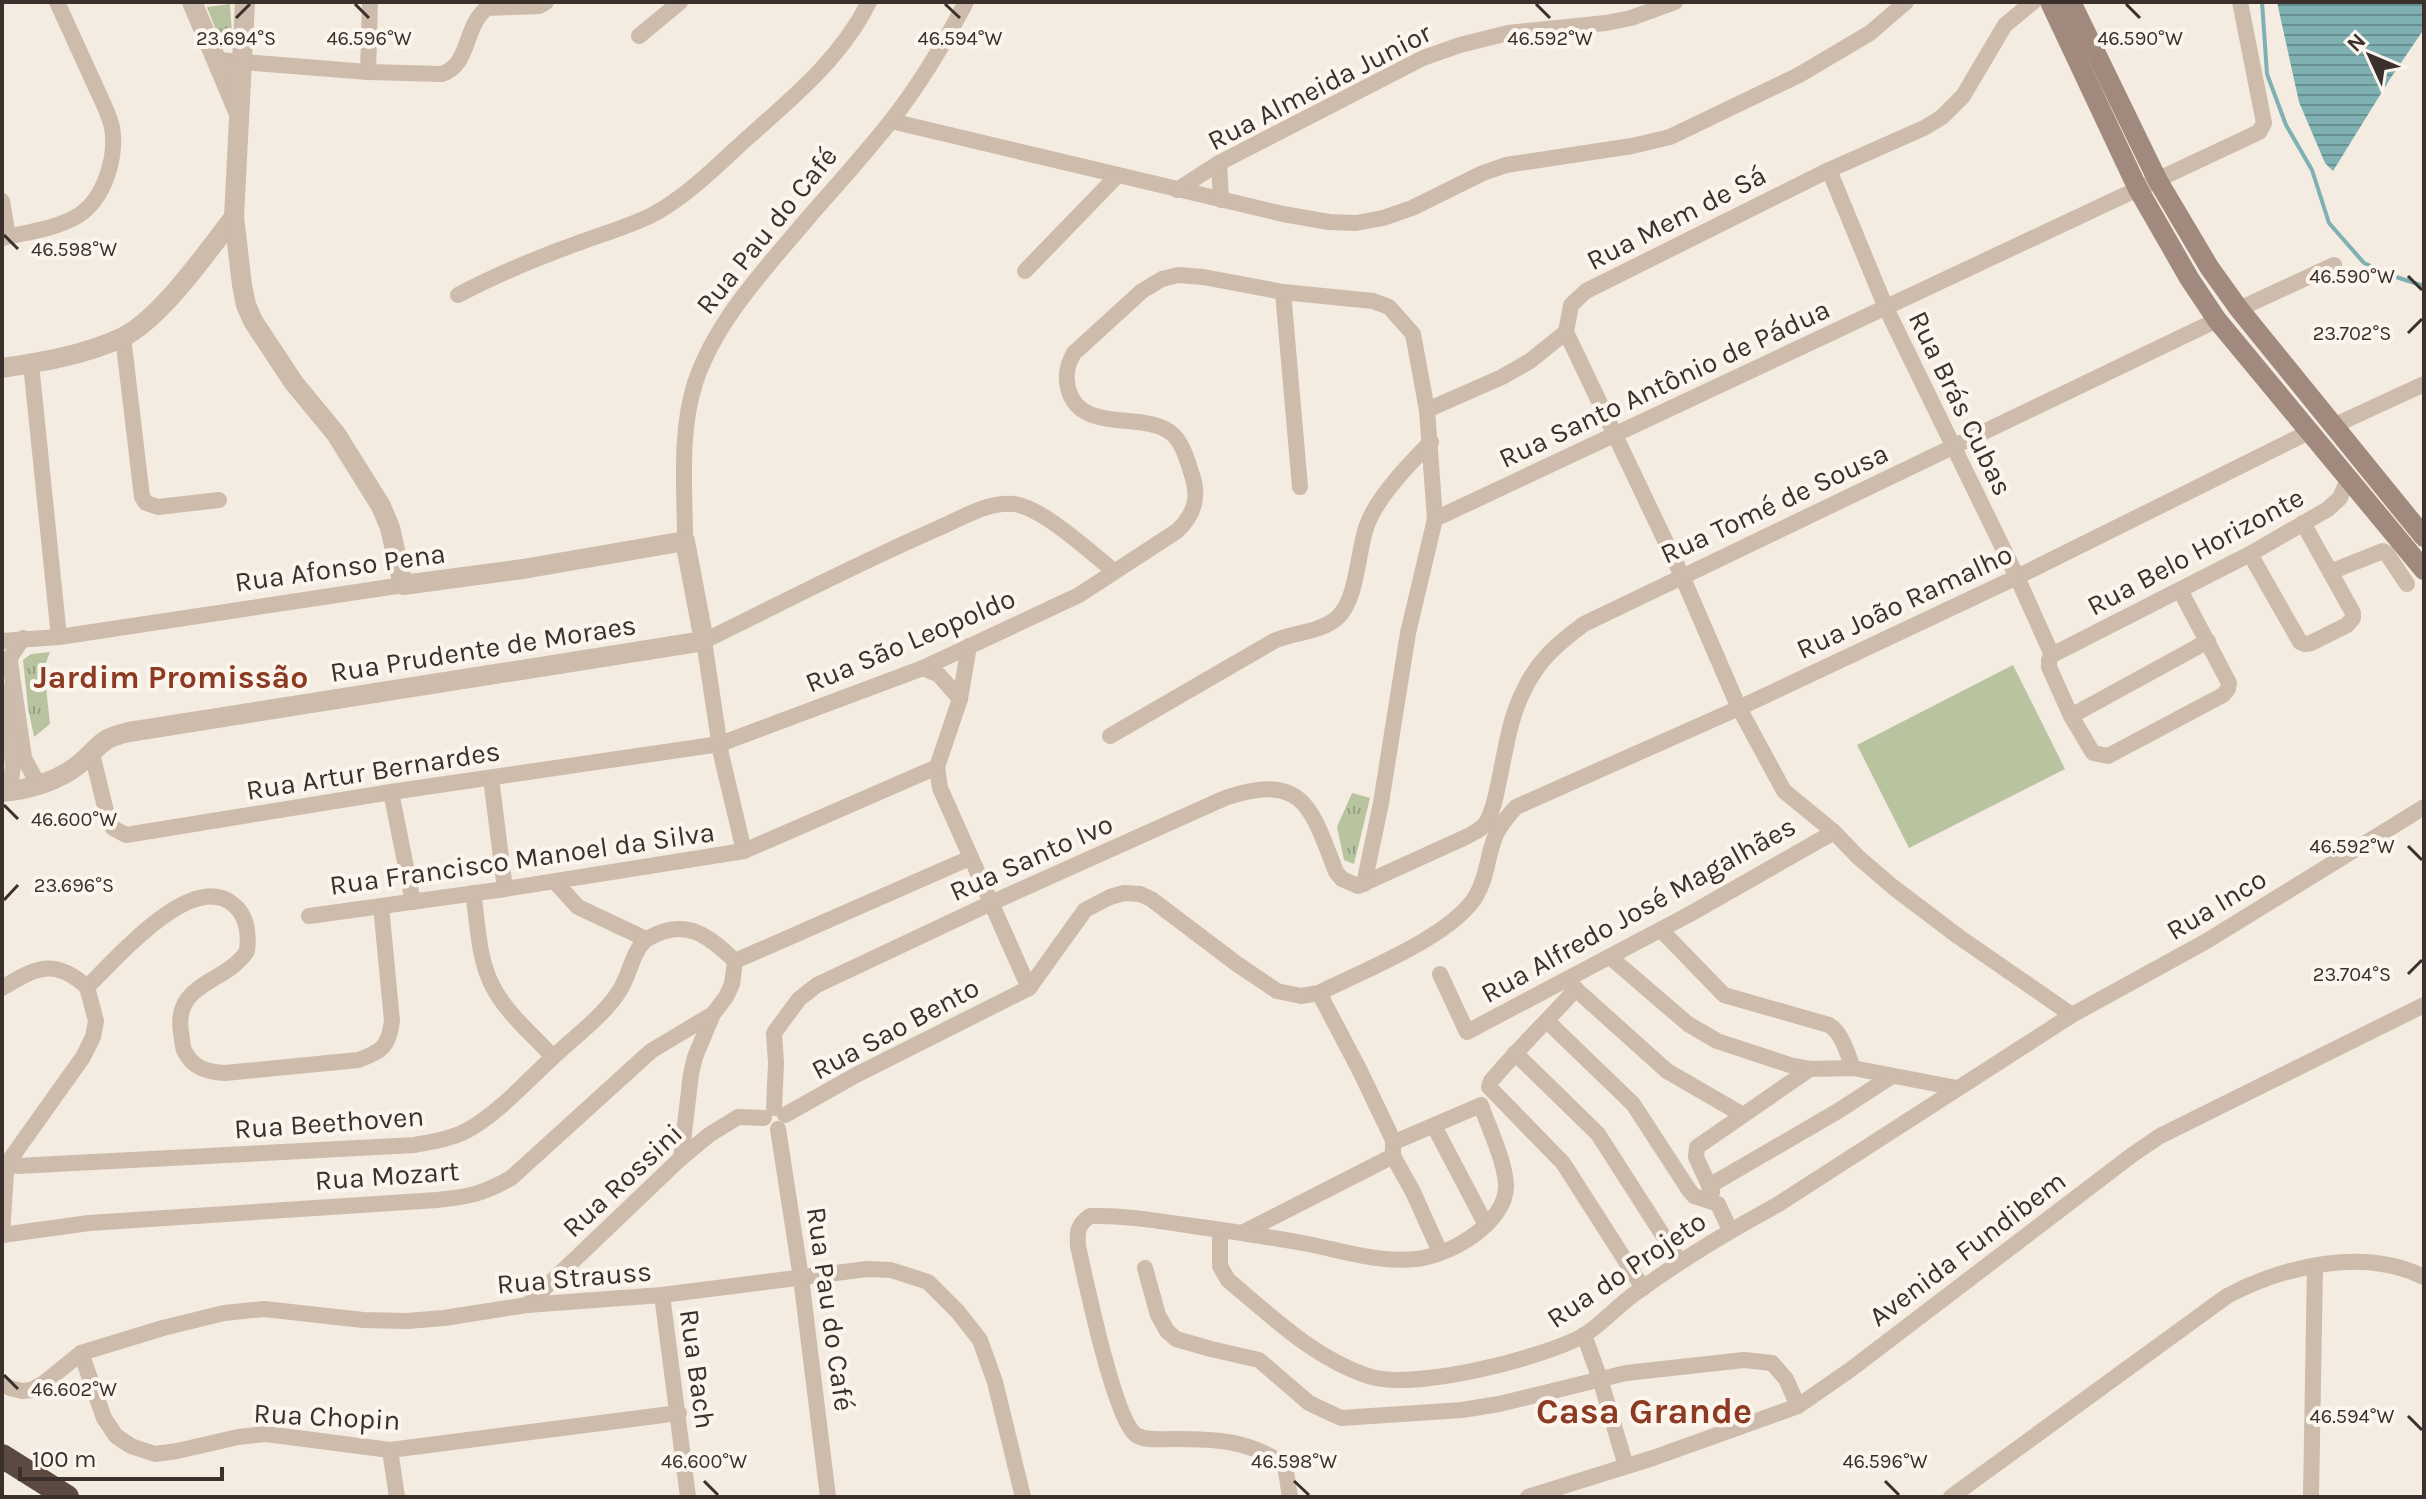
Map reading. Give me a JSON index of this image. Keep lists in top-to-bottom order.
{
  "streets": {
    "street": [
      "Rua Almeida Junior",
      "Rua Mem de Sá",
      "Rua Pau do Café",
      "Rua Santo Antônio de Pádua",
      "Rua Brás Cubas",
      "Rua Tomé de Sousa",
      "Rua Belo Horizonte",
      "Rua Afonso Pena",
      "Rua João Ramalho",
      "Rua São Leopoldo",
      "Rua Prudente de Moraes",
      "Rua Artur Bernardes",
      "Rua Santo Ivo",
      "Rua Francisco Manoel da Silva",
      "Rua Inco",
      "Rua Alfredo José Magalhães",
      "Rua Sao Bento",
      "Rua Beethoven",
      "Rua Mozart",
      "Rua Rossini",
      "Avenida Fundibem",
      "Rua do Projeto",
      "Rua Strauss",
      "Rua Bach",
      "Rua Chopin"
    ]
  },
  "crossings": [
    ["Rua Mem de Sá", "Rua Brás Cubas"],
    ["Rua Pau do Café", "Rua Afonso Pena"],
    ["Rua Pau do Café", "Rua São Leopoldo"],
    ["Rua Pau do Café", "Rua Prudente de Moraes"],
    ["Rua Pau do Café", "Rua Artur Bernardes"],
    ["Rua Pau do Café", "Rua Santo Ivo"],
    ["Rua Pau do Café", "Rua Francisco Manoel da Silva"],
    ["Rua Pau do Café", "Rua Sao Bento"],
    ["Rua Pau do Café", "Rua Rossini"],
    ["Rua Pau do Café", "Rua Strauss"],
    ["Rua Santo Antônio de Pádua", "Rua Brás Cubas"],
    ["Rua Brás Cubas", "Rua Tomé de Sousa"],
    ["Rua Brás Cubas", "Rua Belo Horizonte"],
    ["Rua Brás Cubas", "Rua João Ramalho"],
    ["Rua São Leopoldo", "Rua Artur Bernardes"],
    ["Rua Prudente de Moraes", "Rua Artur Bernardes"],
    ["Rua Santo Ivo", "Rua Sao Bento"],
    ["Rua Santo Ivo", "Rua Rossini"],
    ["Rua Inco", "Rua do Projeto"],
    ["Rua Sao Bento", "Rua Rossini"],
    ["Rua Rossini", "Rua Strauss"],
    ["Rua Strauss", "Rua Bach"],
    ["Rua Strauss", "Rua Chopin"],
    ["Rua Bach", "Rua Chopin"]
  ],
  "districts": ["Jardim Promissão", "Casa Grande"],
  "scale_bar": "100 m",
  "north": "top left",
  "coordinates": [
    "46.590°W",
    "46.596°W",
    "46.594°W",
    "46.592°W",
    "23.694°S",
    "46.598°W",
    "23.702°S",
    "46.600°W",
    "23.696°S",
    "23.704°S",
    "46.602°W"
  ]
}
